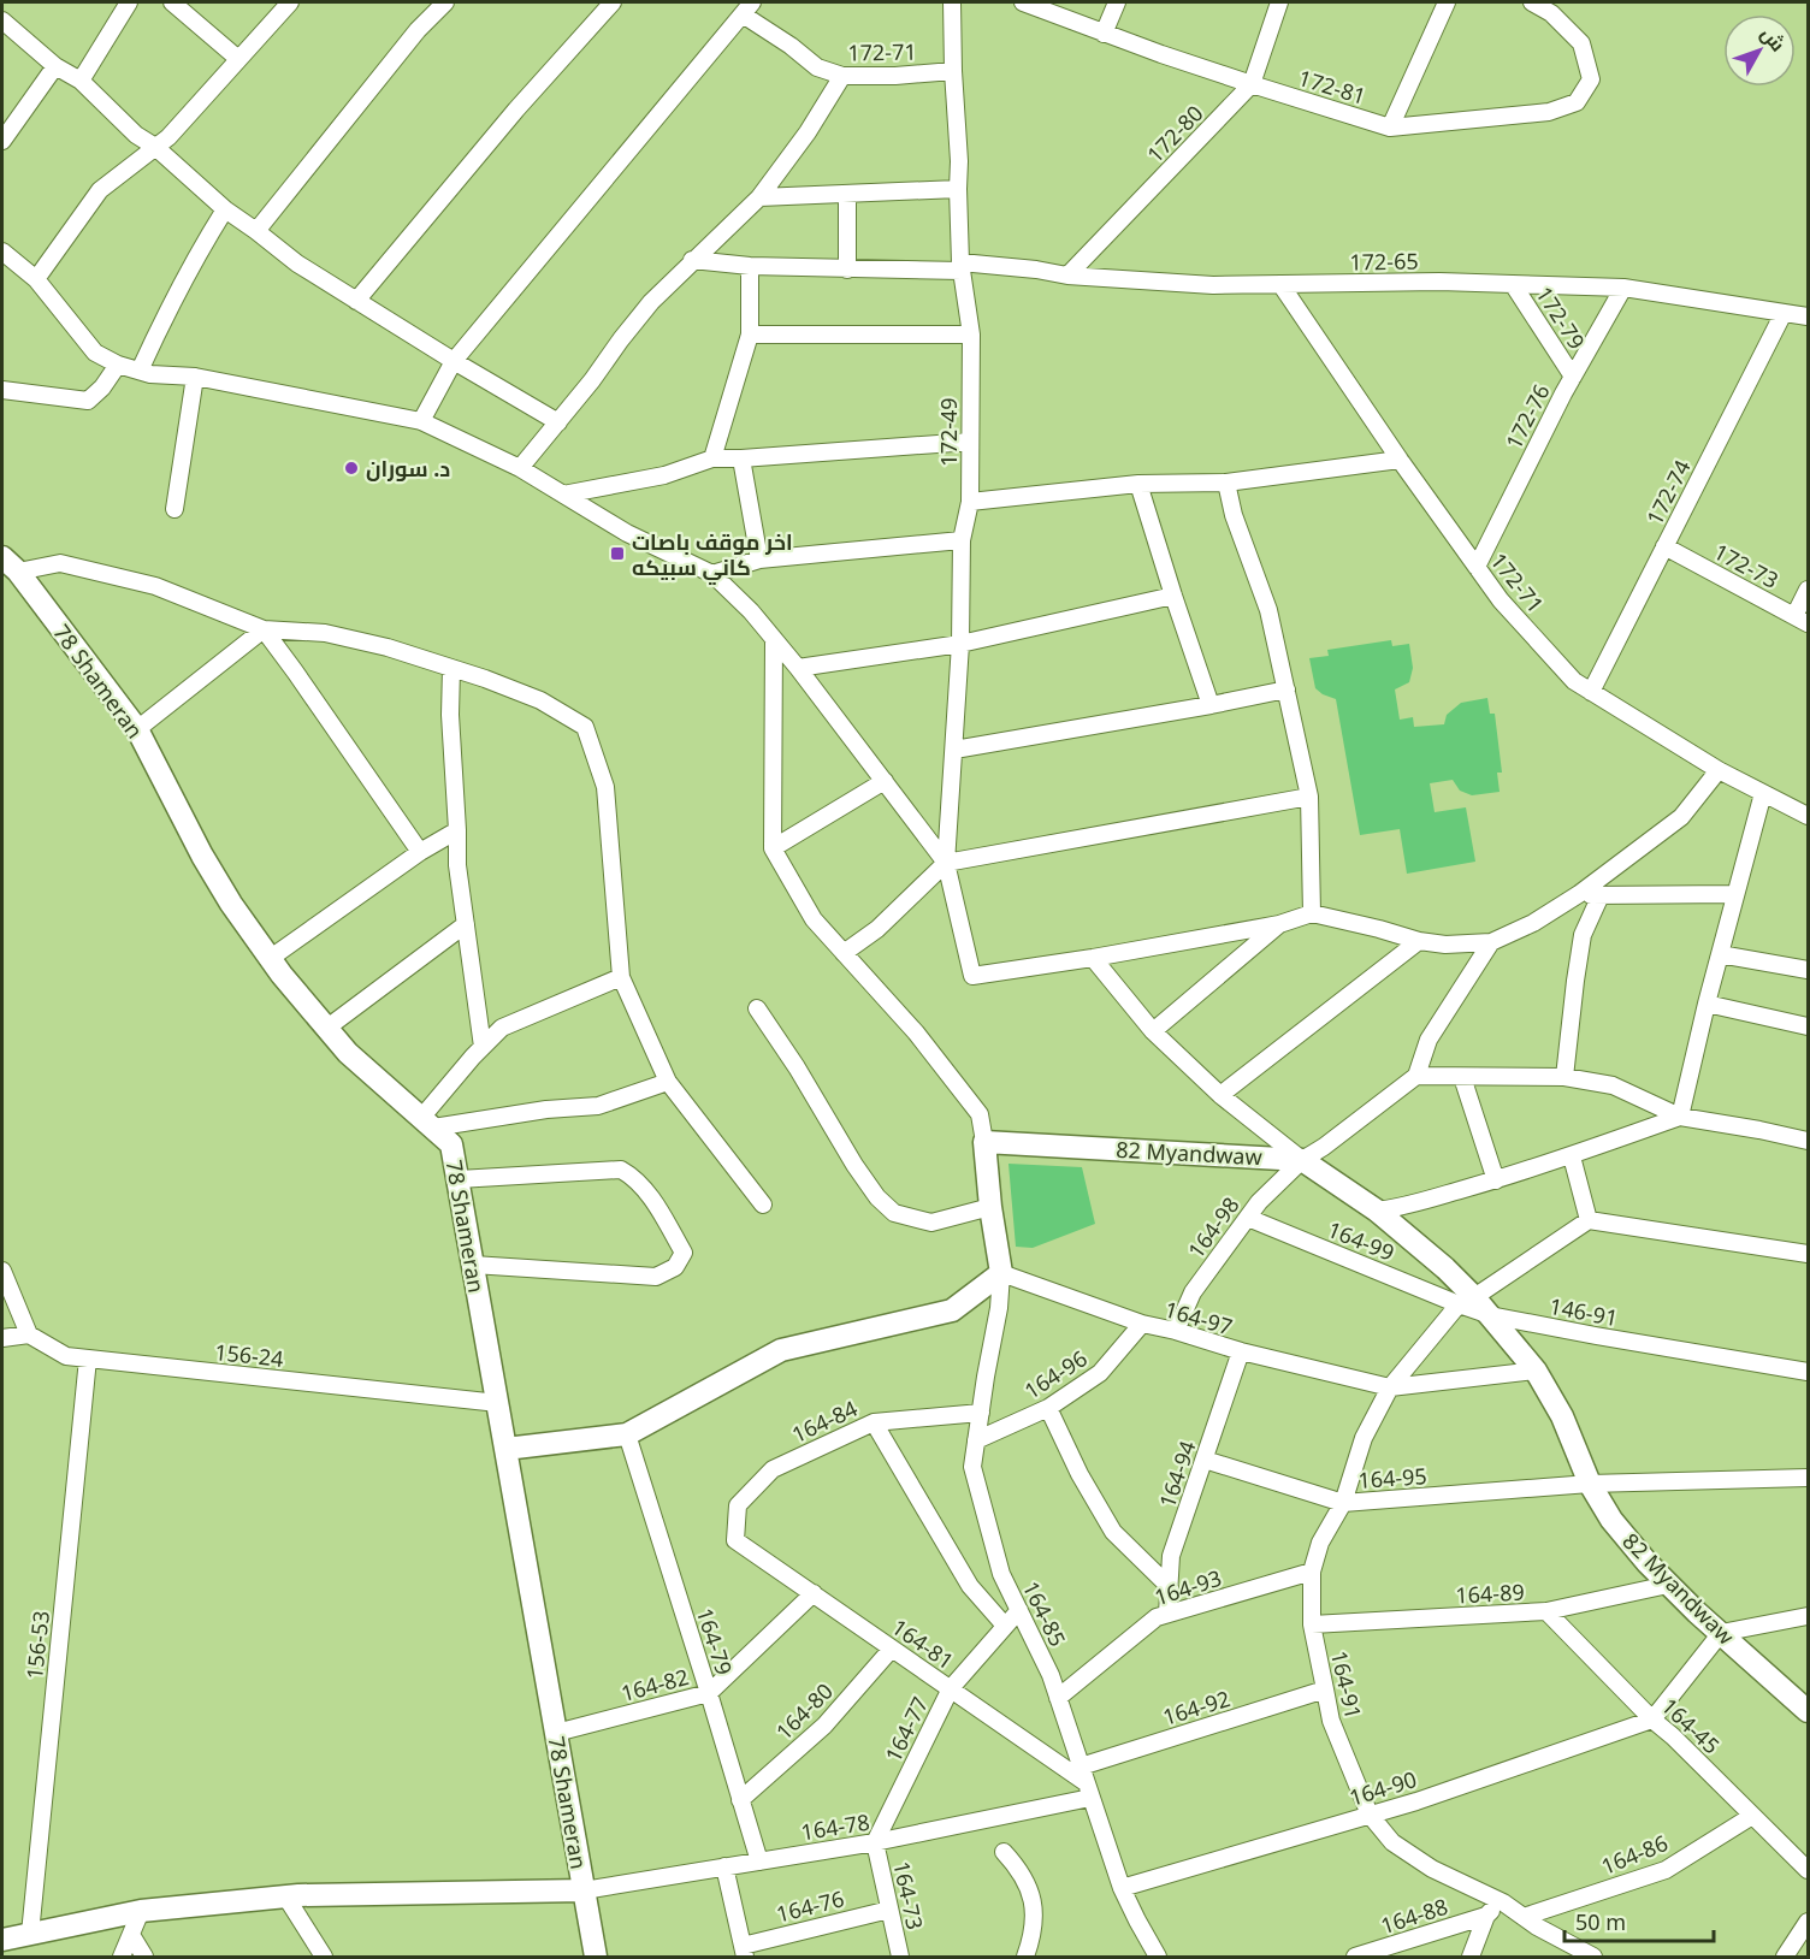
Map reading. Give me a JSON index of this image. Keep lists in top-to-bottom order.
{
  "streets": {
    "street": [
      "172-71",
      "172-81",
      "172-80",
      "172-65",
      "172-79",
      "172-76",
      "172-49",
      "172-74",
      "172-73",
      "78 Shameran",
      "82 Myandwaw",
      "164-98",
      "164-99",
      "146-91",
      "164-97",
      "156-24",
      "164-96",
      "164-84",
      "164-94",
      "164-95",
      "164-93",
      "164-89",
      "164-85",
      "164-79",
      "164-81",
      "156-53",
      "164-82",
      "164-91",
      "164-92",
      "164-80",
      "164-45",
      "164-77",
      "164-90",
      "164-78",
      "164-86",
      "164-73",
      "164-76",
      "164-88"
    ]
  },
  "crossings": [
    ["172-71", "172-65"],
    ["172-71", "172-76"],
    ["172-71", "172-49"],
    ["172-71", "172-74"],
    ["172-81", "172-80"],
    ["172-80", "172-65"],
    ["172-65", "172-79"],
    ["172-65", "172-76"],
    ["172-65", "172-49"],
    ["172-65", "172-74"],
    ["172-79", "172-76"],
    ["172-74", "172-73"],
    ["78 Shameran", "156-24"],
    ["78 Shameran", "164-82"],
    ["78 Shameran", "164-78"],
    ["82 Myandwaw", "164-98"],
    ["82 Myandwaw", "164-99"],
    ["82 Myandwaw", "146-91"],
    ["82 Myandwaw", "164-95"],
    ["82 Myandwaw", "164-89"],
    ["164-98", "164-99"],
    ["164-98", "164-97"],
    ["164-97", "164-96"],
    ["164-97", "164-94"],
    ["164-97", "164-85"],
    ["164-97", "164-91"],
    ["156-24", "156-53"],
    ["164-96", "164-93"],
    ["164-96", "164-85"],
    ["164-84", "164-85"],
    ["164-84", "164-81"],
    ["164-94", "164-95"],
    ["164-94", "164-93"],
    ["164-95", "164-91"],
    ["164-93", "164-85"],
    ["164-93", "164-91"],
    ["164-89", "164-91"],
    ["164-89", "164-45"],
    ["164-85", "164-81"],
    ["164-85", "164-92"],
    ["164-85", "164-77"],
    ["164-85", "164-90"],
    ["164-85", "164-78"],
    ["164-79", "164-82"],
    ["164-79", "164-80"],
    ["164-79", "164-78"],
    ["164-81", "164-82"],
    ["164-81", "164-80"],
    ["164-81", "164-77"],
    ["164-81", "164-78"],
    ["164-91", "164-92"],
    ["164-91", "164-90"],
    ["164-91", "164-86"],
    ["164-45", "164-90"],
    ["164-45", "164-86"],
    ["164-77", "164-78"],
    ["164-77", "164-73"],
    ["164-78", "164-73"],
    ["164-73", "164-76"]
  ],
  "places": {
    "other": ["د. سوران"],
    "transit": ["اخر موقف باصات كاني سبيكه"]
  },
  "scale_bar": "50 m",
  "north": "top right"
}
